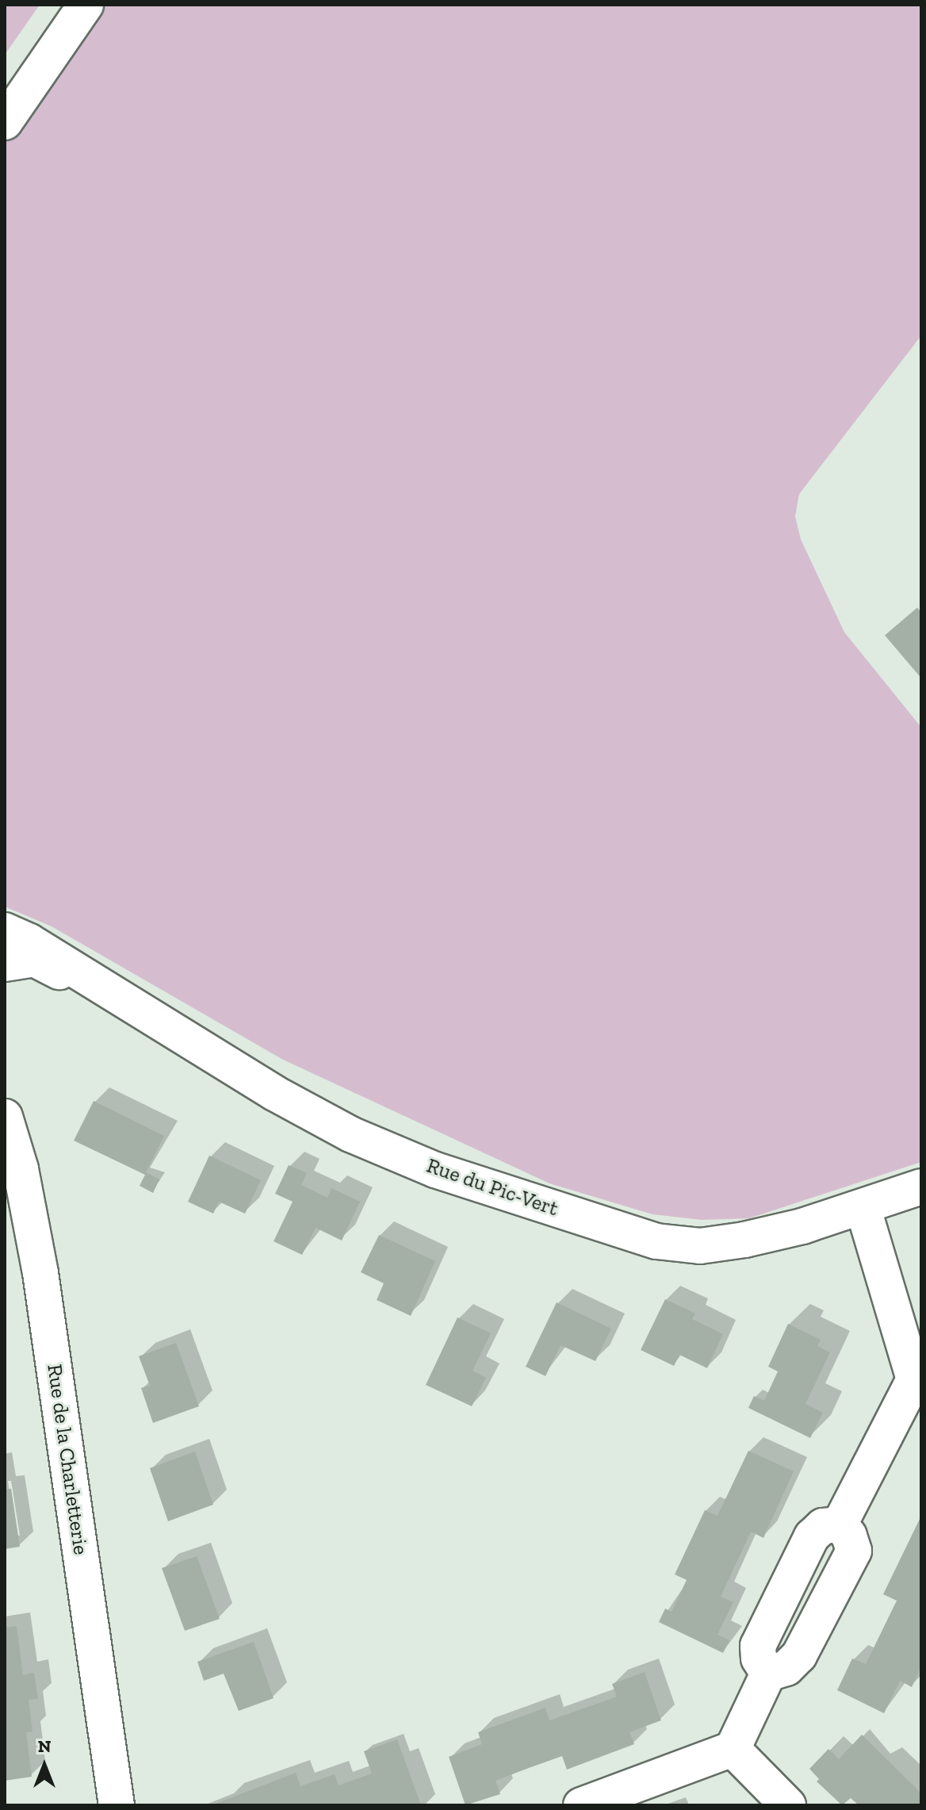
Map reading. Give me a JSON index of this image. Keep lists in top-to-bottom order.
{
  "streets": {
    "street": ["Rue du Pic-Vert", "Rue de la Charletterie"]
  },
  "north": "top"
}
